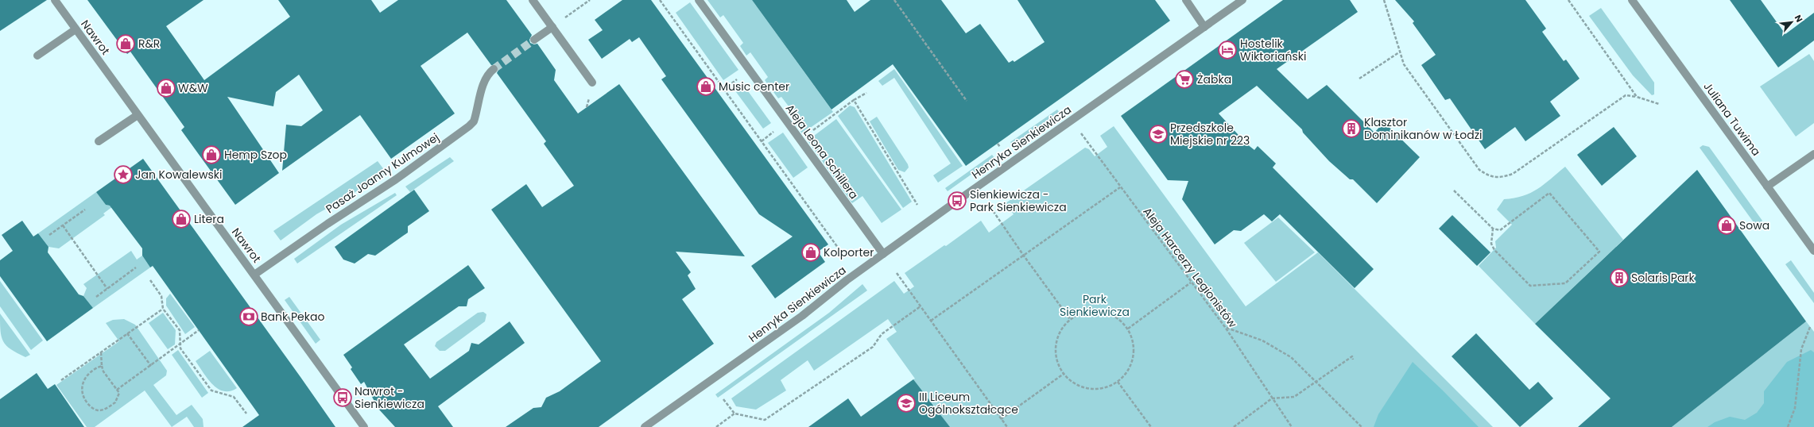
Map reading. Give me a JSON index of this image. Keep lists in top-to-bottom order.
{
  "streets": {
    "street": [
      "Nawrot",
      "Juliana Tuwima",
      "Henryka Sienkiewicza",
      "Aleja Leona Schillera",
      "Pasaż Joanny Kulmowej"
    ],
    "path": ["Aleja Harcerzy Legionistów"]
  },
  "crossings": [
    ["Nawrot", "Pasaż Joanny Kulmowej"],
    ["Henryka Sienkiewicza", "Aleja Leona Schillera"],
    ["Henryka Sienkiewicza", "Aleja Harcerzy Legionistów"]
  ],
  "parks": ["Park Sienkiewicza"],
  "places": {
    "shop": [
      "R&R",
      "Music center",
      "W&W",
      "Hemp Szop",
      "Litera",
      "Sowa",
      "Kolporter"
    ],
    "hotel": ["Hostelik Wiktoriański"],
    "supermarket": ["Żabka"],
    "building": ["Klasztor Dominikanów w Łodzi", "Solaris Park"],
    "school or university": ["Przedszkole Miejskie nr 223", "III Liceum Ogólnokształcące"],
    "place": ["Jan Kowalewski"],
    "bus stop": ["Sienkiewicza - Park Sienkiewicza", "Nawrot - Sienkiewicza"],
    "bank": ["Bank Pekao"]
  },
  "north": "top right"
}
